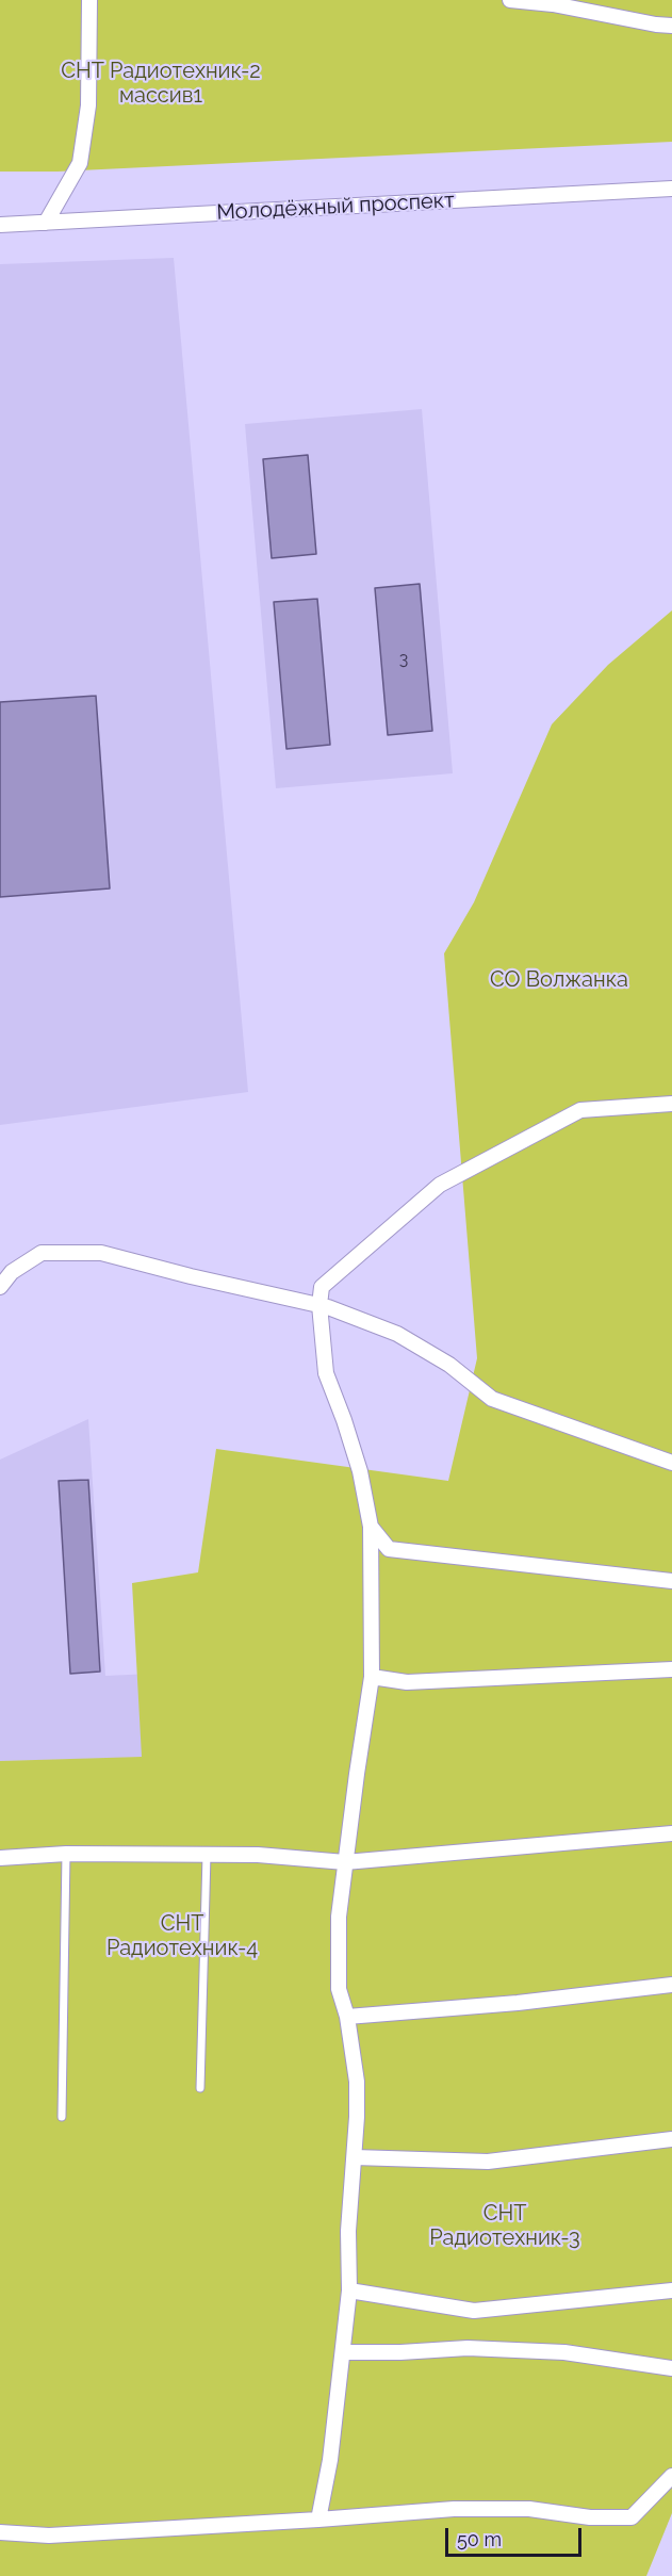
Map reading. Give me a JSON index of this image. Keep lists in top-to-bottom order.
{
  "streets": {
    "street": ["Молодёжный проспект"]
  },
  "parks": [
    "СНТ Радиотехник-2 массив1",
    "СО Волжанка",
    "СНТ Радиотехник-4",
    "СНТ Радиотехник-3"
  ],
  "house_numbers": ["3"],
  "scale_bar": "50 m"
}
